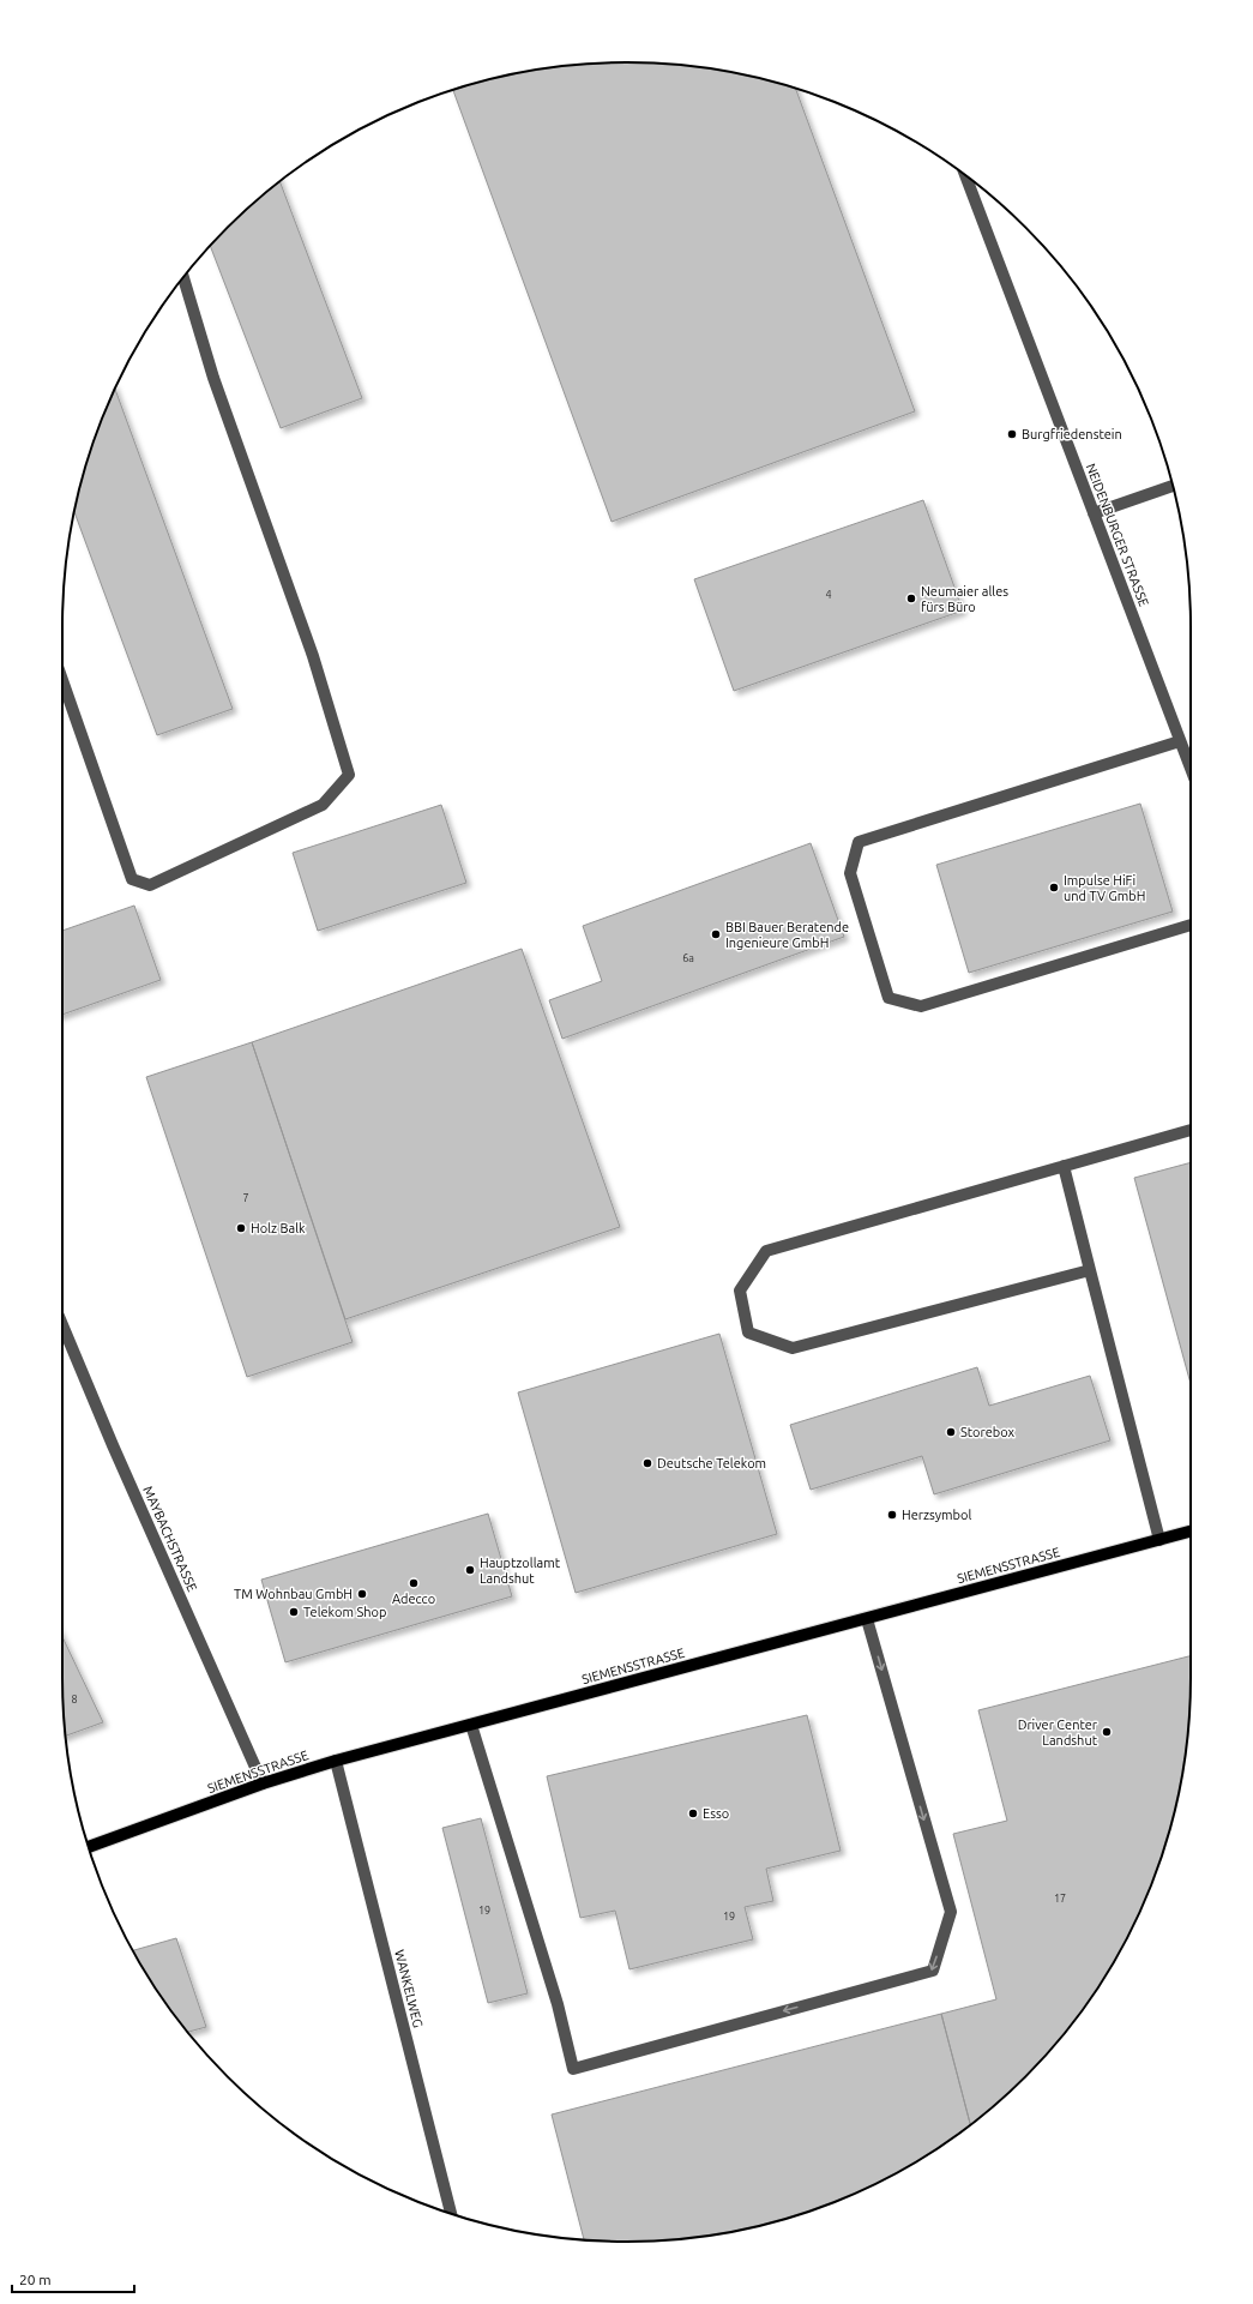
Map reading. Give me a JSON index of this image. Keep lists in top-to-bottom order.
{
  "streets": {
    "main road": ["SIEMENSSTRASSE"],
    "street": ["NEIDENBURGER STRASSE", "MAYBACHSTRASSE", "WANKELWEG"]
  },
  "crossings": [
    ["MAYBACHSTRASSE", "SIEMENSSTRASSE"],
    ["SIEMENSSTRASSE", "WANKELWEG"]
  ],
  "places": [
    "Burgfriedenstein",
    "Neumaier alles fürs Büro",
    "Impulse HiFi und TV GmbH",
    "BBI Bauer Beratende Ingenieure GmbH",
    "Holz Balk",
    "Storebox",
    "Deutsche Telekom",
    "Herzsymbol",
    "Hauptzollamt Landshut",
    "Adecco",
    "TM Wohnbau GmbH",
    "Telekom Shop",
    "Driver Center Landshut",
    "Esso"
  ],
  "house_numbers": [
    "4",
    "6a",
    "7",
    "8",
    "17",
    "19",
    "19"
  ],
  "scale_bar": "20 m"
}
